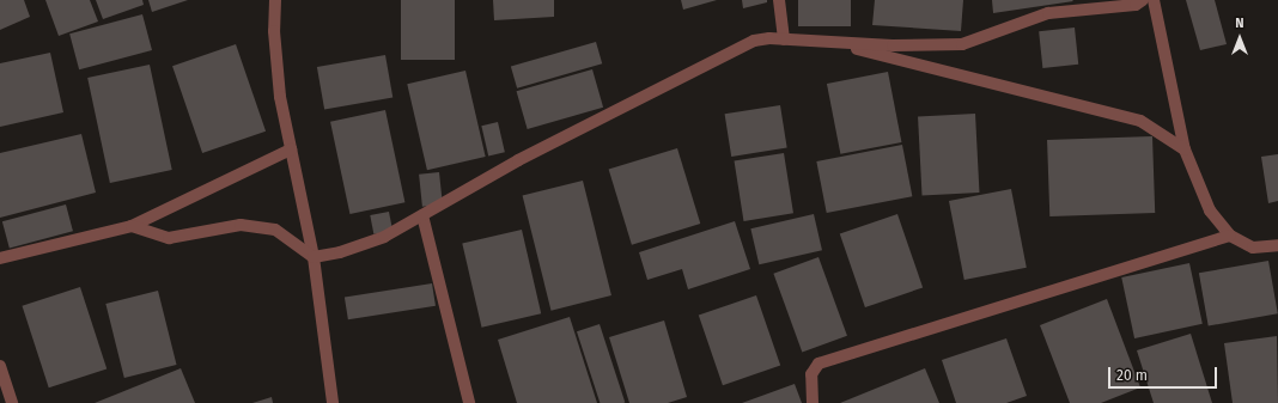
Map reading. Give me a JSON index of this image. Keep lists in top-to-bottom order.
{
  "scale_bar": "20 m",
  "north": "top"
}
